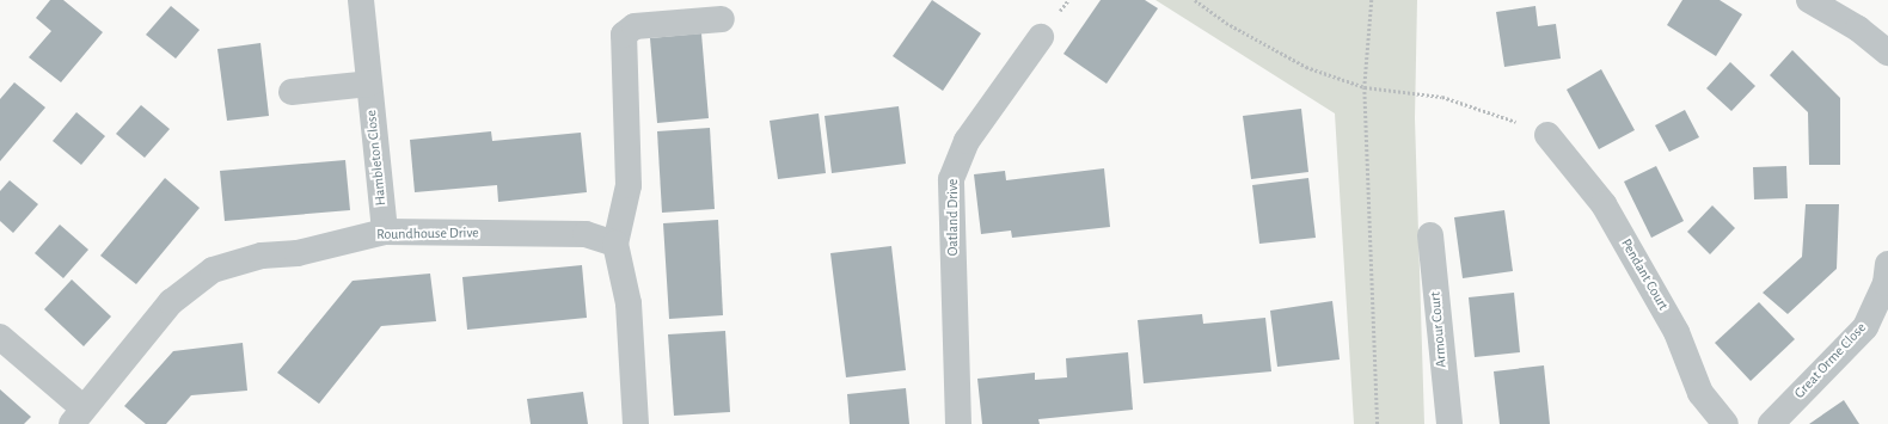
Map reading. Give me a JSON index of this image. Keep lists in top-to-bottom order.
{
  "streets": {
    "street": [
      "Hambleton Close",
      "Oatland Drive",
      "Roundhouse Drive",
      "Pendant Court",
      "Armour Court",
      "Great Orme Close"
    ]
  },
  "crossings": [
    ["Hambleton Close", "Roundhouse Drive"]
  ]
}
